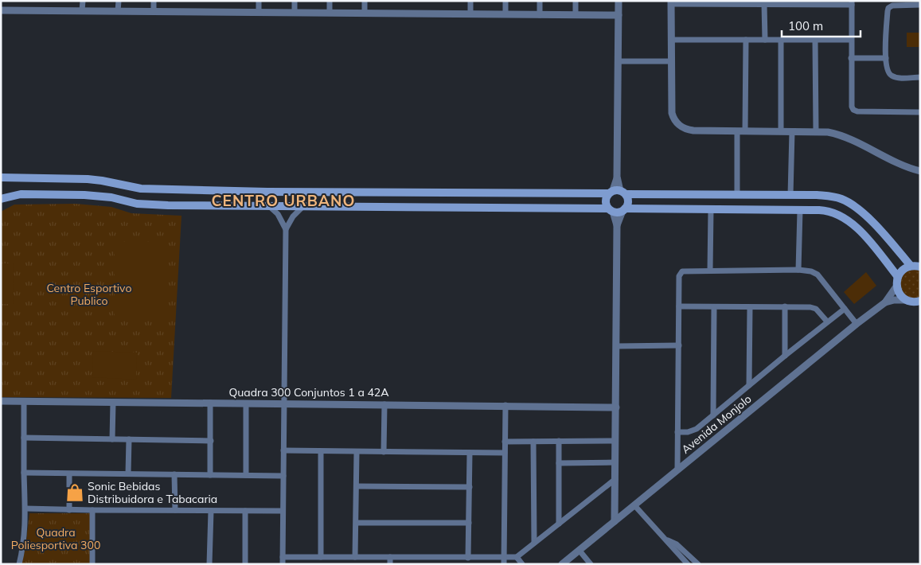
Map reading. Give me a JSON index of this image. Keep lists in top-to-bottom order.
{
  "streets": {
    "street": ["Quadra 300 Conjuntos 1 a 42A", "Avenida Monjolo"]
  },
  "districts": ["CENTRO URBANO"],
  "parks": ["Centro Esportivo Publico", "Quadra Poliesportiva 300"],
  "places": {
    "shop": ["Sonic Bebidas Distribuidora e Tabacaria"]
  },
  "scale_bar": "100 m"
}
